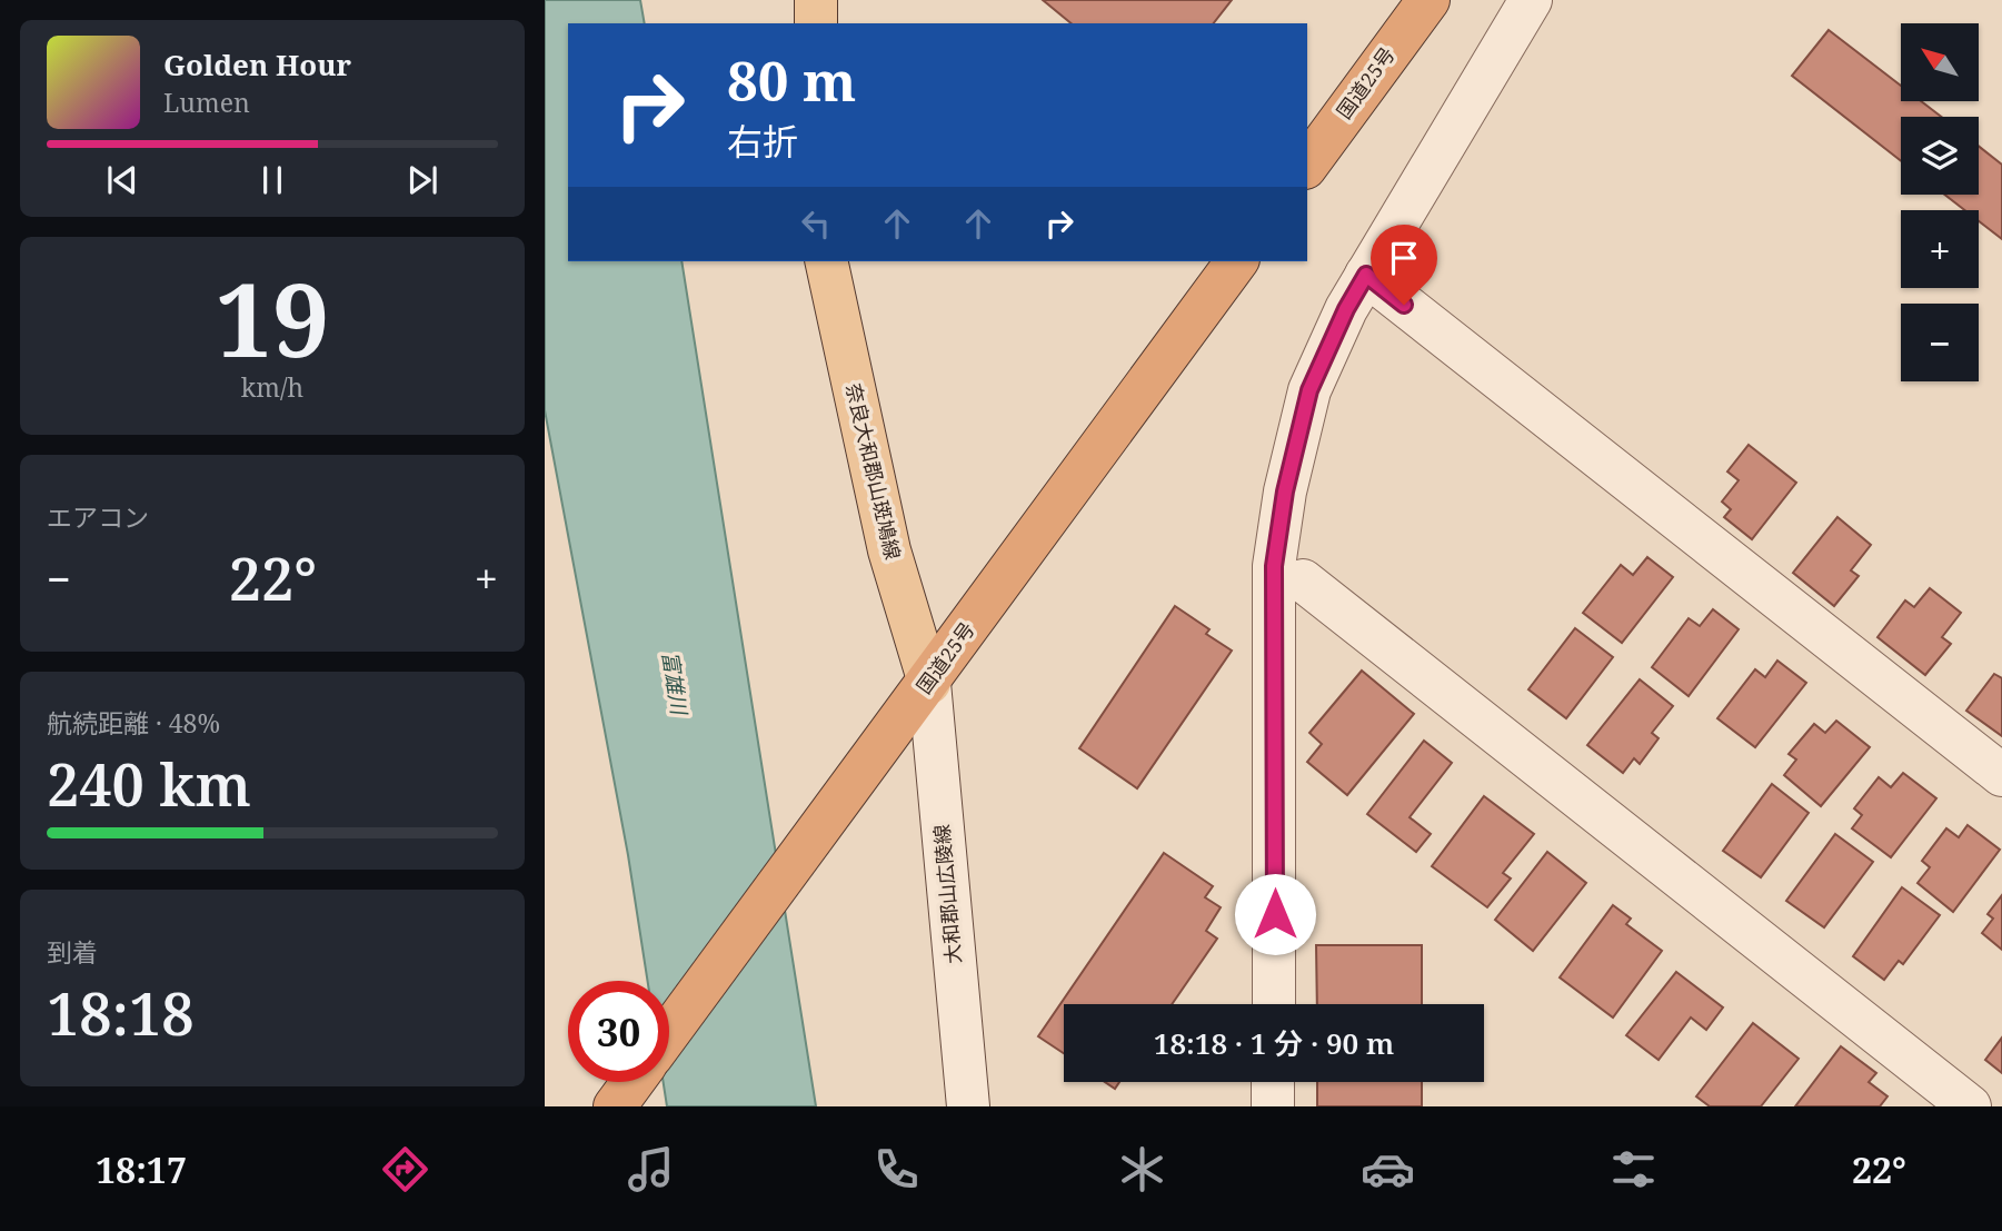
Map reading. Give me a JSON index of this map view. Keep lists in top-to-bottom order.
{
  "streets": {
    "highway": ["国道25号"],
    "main road": ["奈良大和郡山斑鳩線"],
    "street": ["大和郡山広陵線"]
  },
  "crossings": [
    ["国道25号", "奈良大和郡山斑鳩線"],
    ["国道25号", "大和郡山広陵線"],
    ["奈良大和郡山斑鳩線", "大和郡山広陵線"]
  ],
  "water": ["富雄川"],
  "north": "top left",
  "page": {
    "map_buttons": ["+", "−"],
    "turn": ["80 m", "右折"],
    "song": ["Golden Hour", "Lumen"],
    "tile": [
      ["19", "km/h"],
      "エアコン",
      ["航続距離 · 48%", "240 km"],
      ["到着", "18:18"]
    ],
    "heat": ["−", "22°", "+"],
    "limit": "30",
    "trip": "18:18 · 1 分 · 90 m",
    "tabs": ["18:17", "22°"]
  }
}
